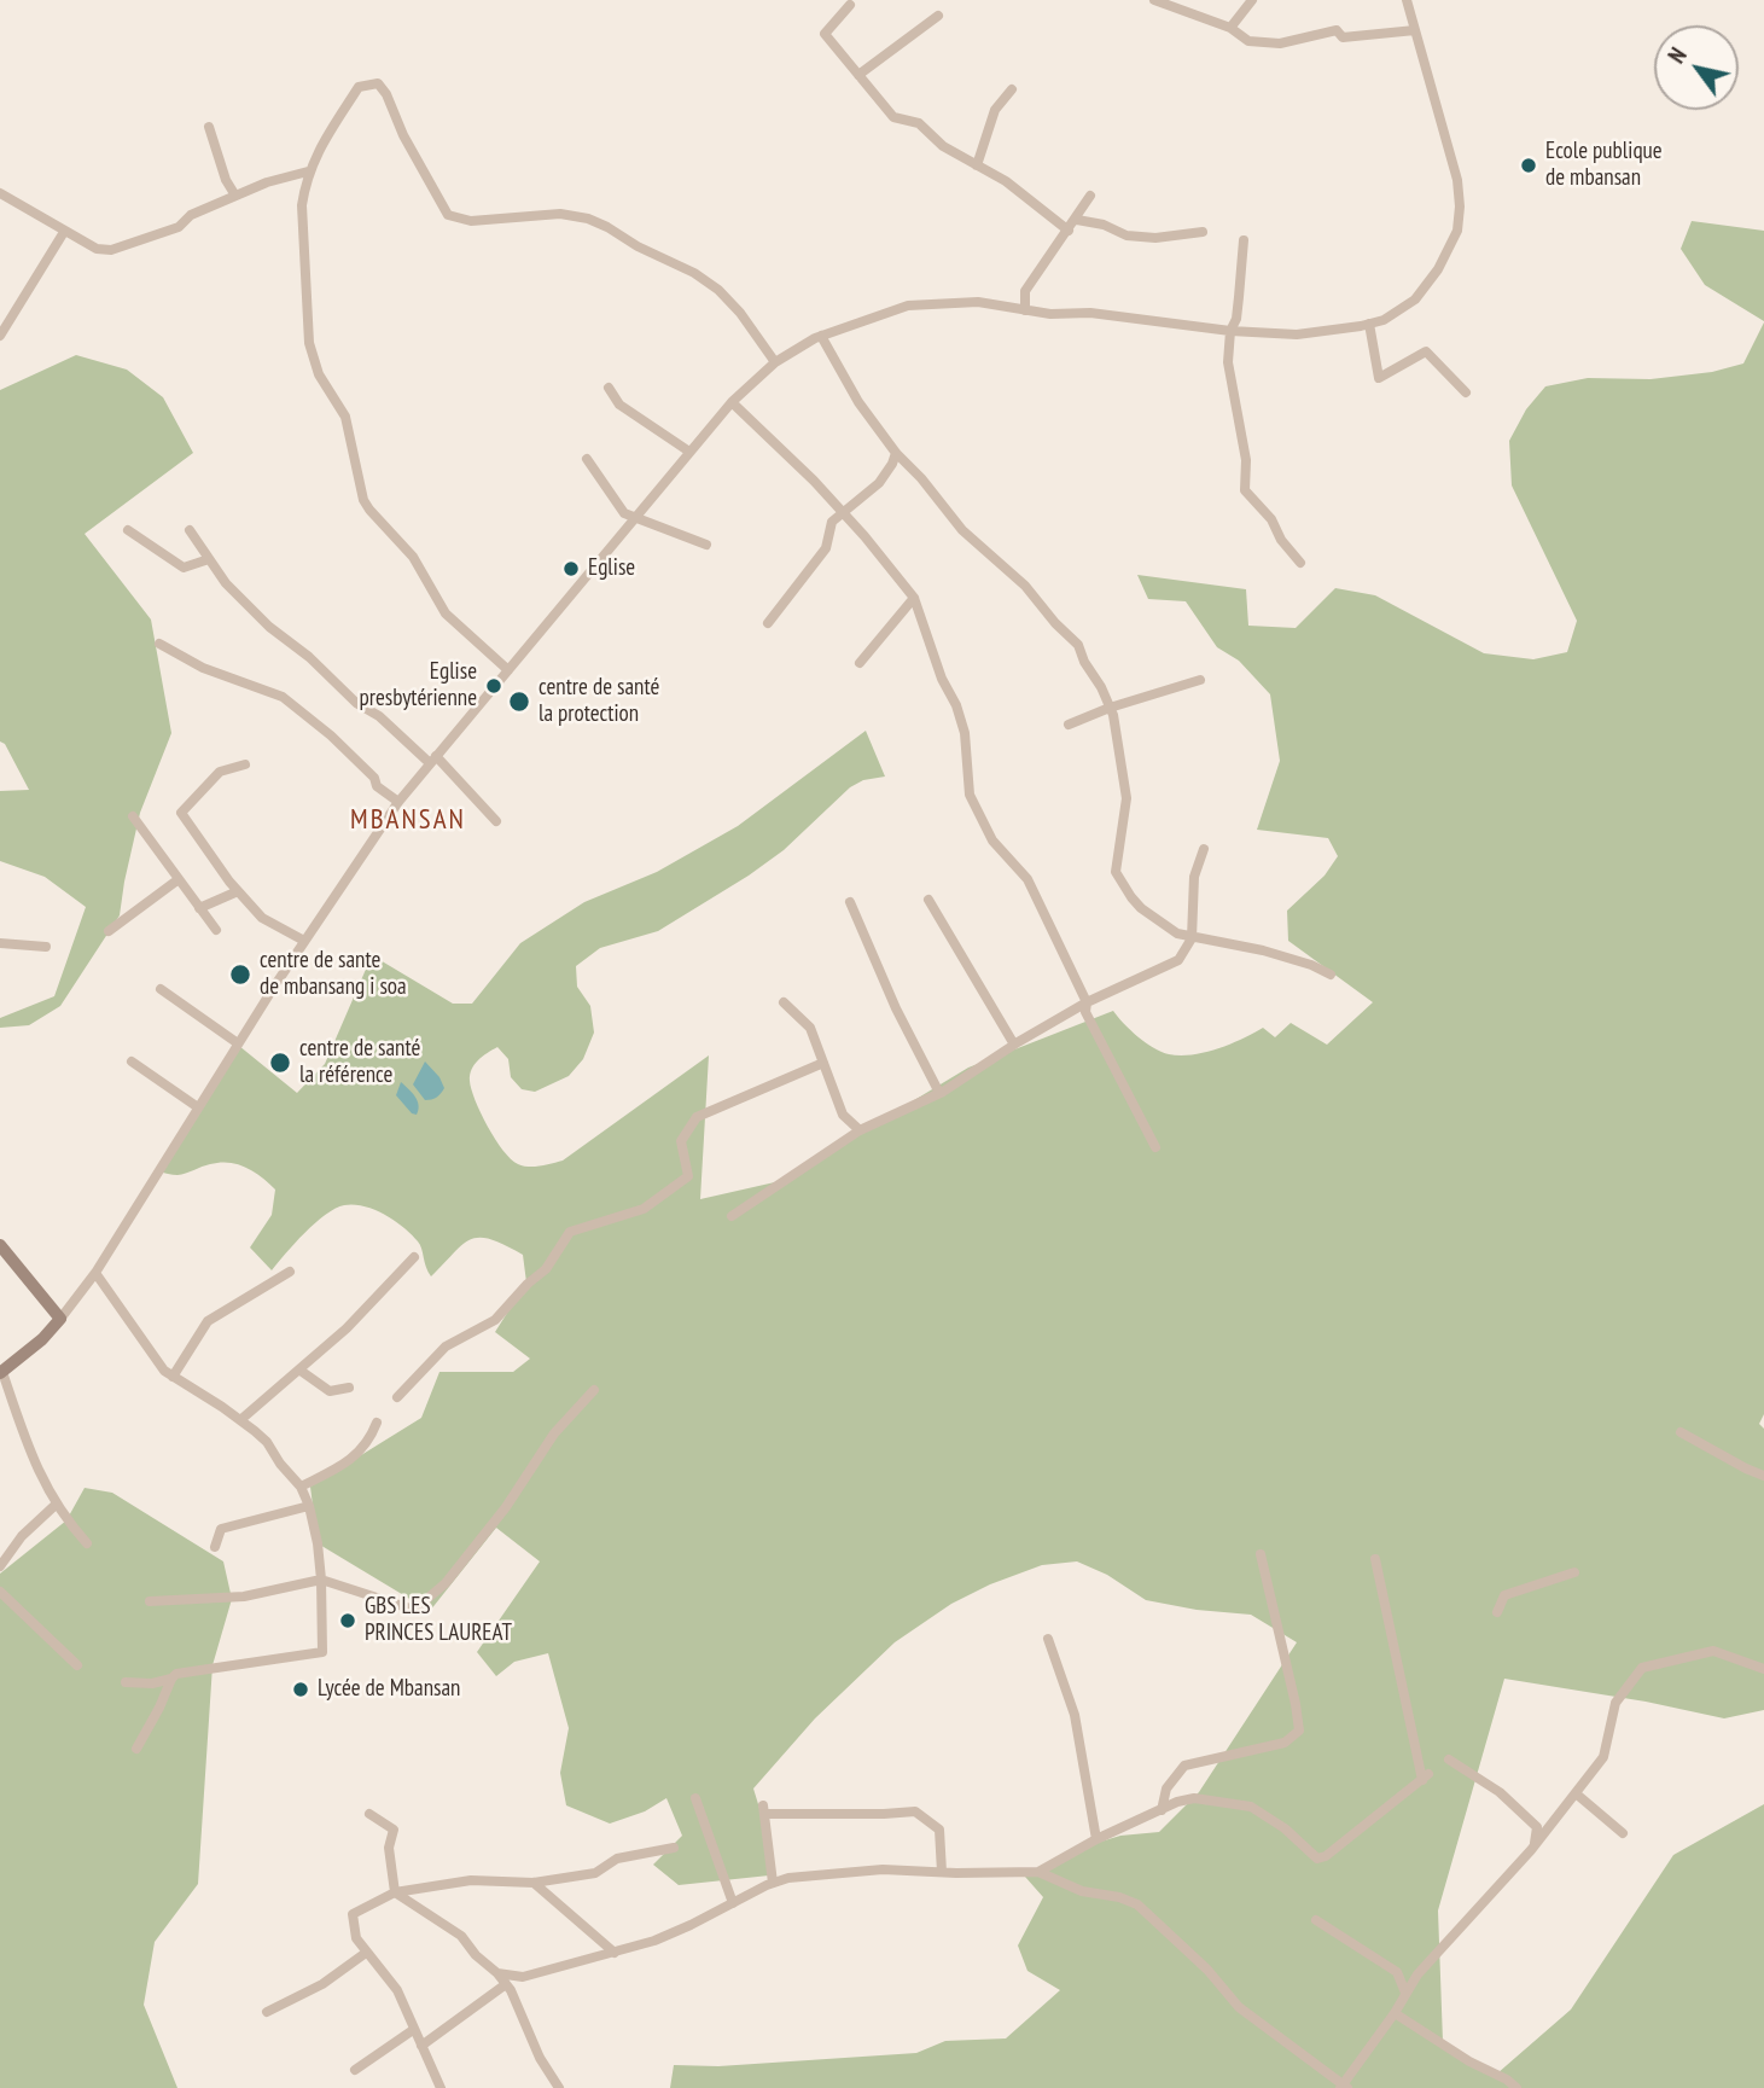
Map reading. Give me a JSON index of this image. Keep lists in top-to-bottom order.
{
  "districts": ["MBANSAN"],
  "places": [
    "Ecole publique de mbansan",
    "Eglise",
    "Eglise presbytérienne",
    "centre de santé la protection",
    "centre de sante de mbansang i soa",
    "centre de santé la référence",
    "GBS LES PRINCES LAUREAT",
    "Lycée de Mbansan"
  ],
  "north": "top left"
}
